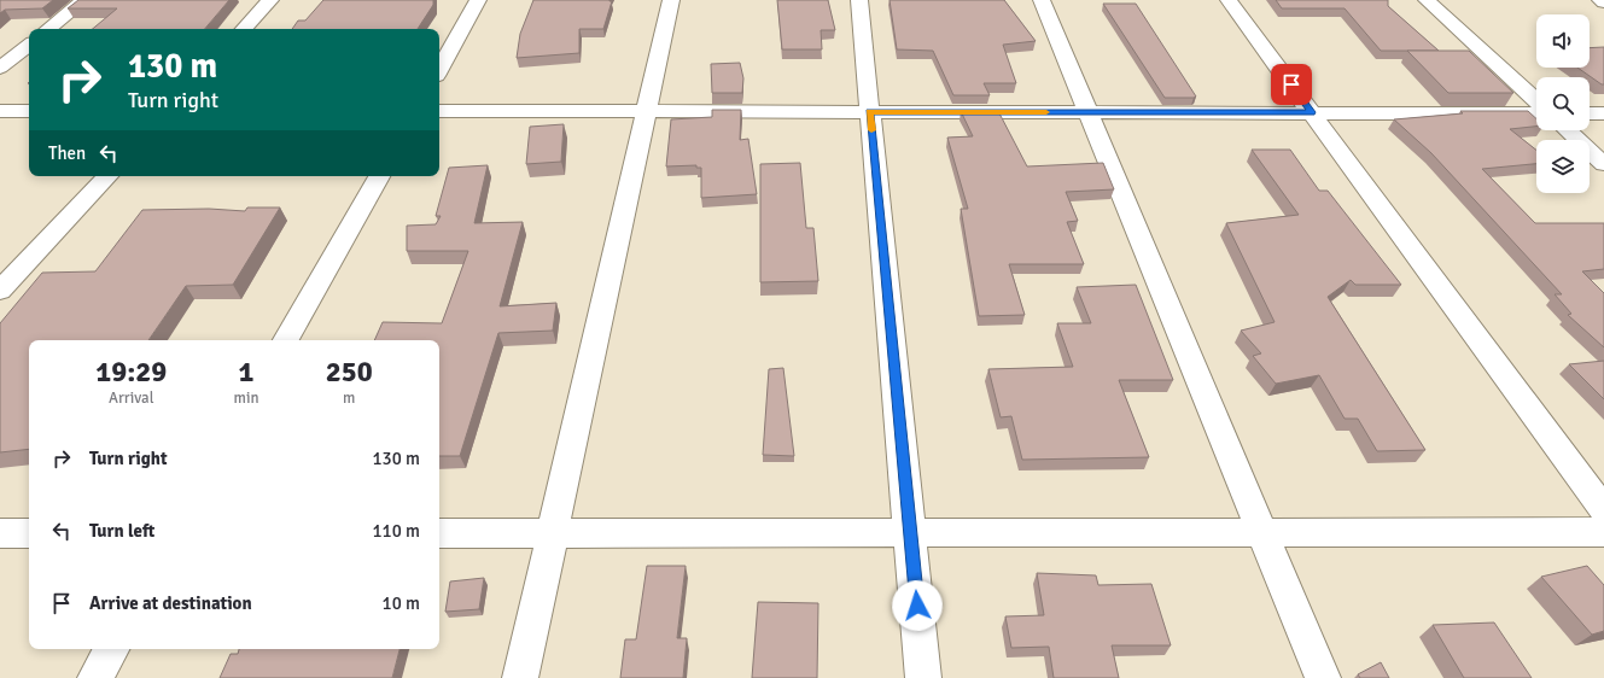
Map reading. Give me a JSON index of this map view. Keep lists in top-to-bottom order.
{
  "page": {
    "turn": ["130 m", "Turn right"],
    "then": "Then",
    "eta": [
      "19:29",
      "Arrival",
      "1",
      "min",
      "250",
      "m"
    ],
    "list": [
      {
        "name": "Turn right",
        "value": "130 m"
      },
      {
        "name": "Turn left",
        "value": "110 m"
      },
      {
        "name": "Arrive at destination",
        "value": "10 m"
      }
    ]
  }
}
